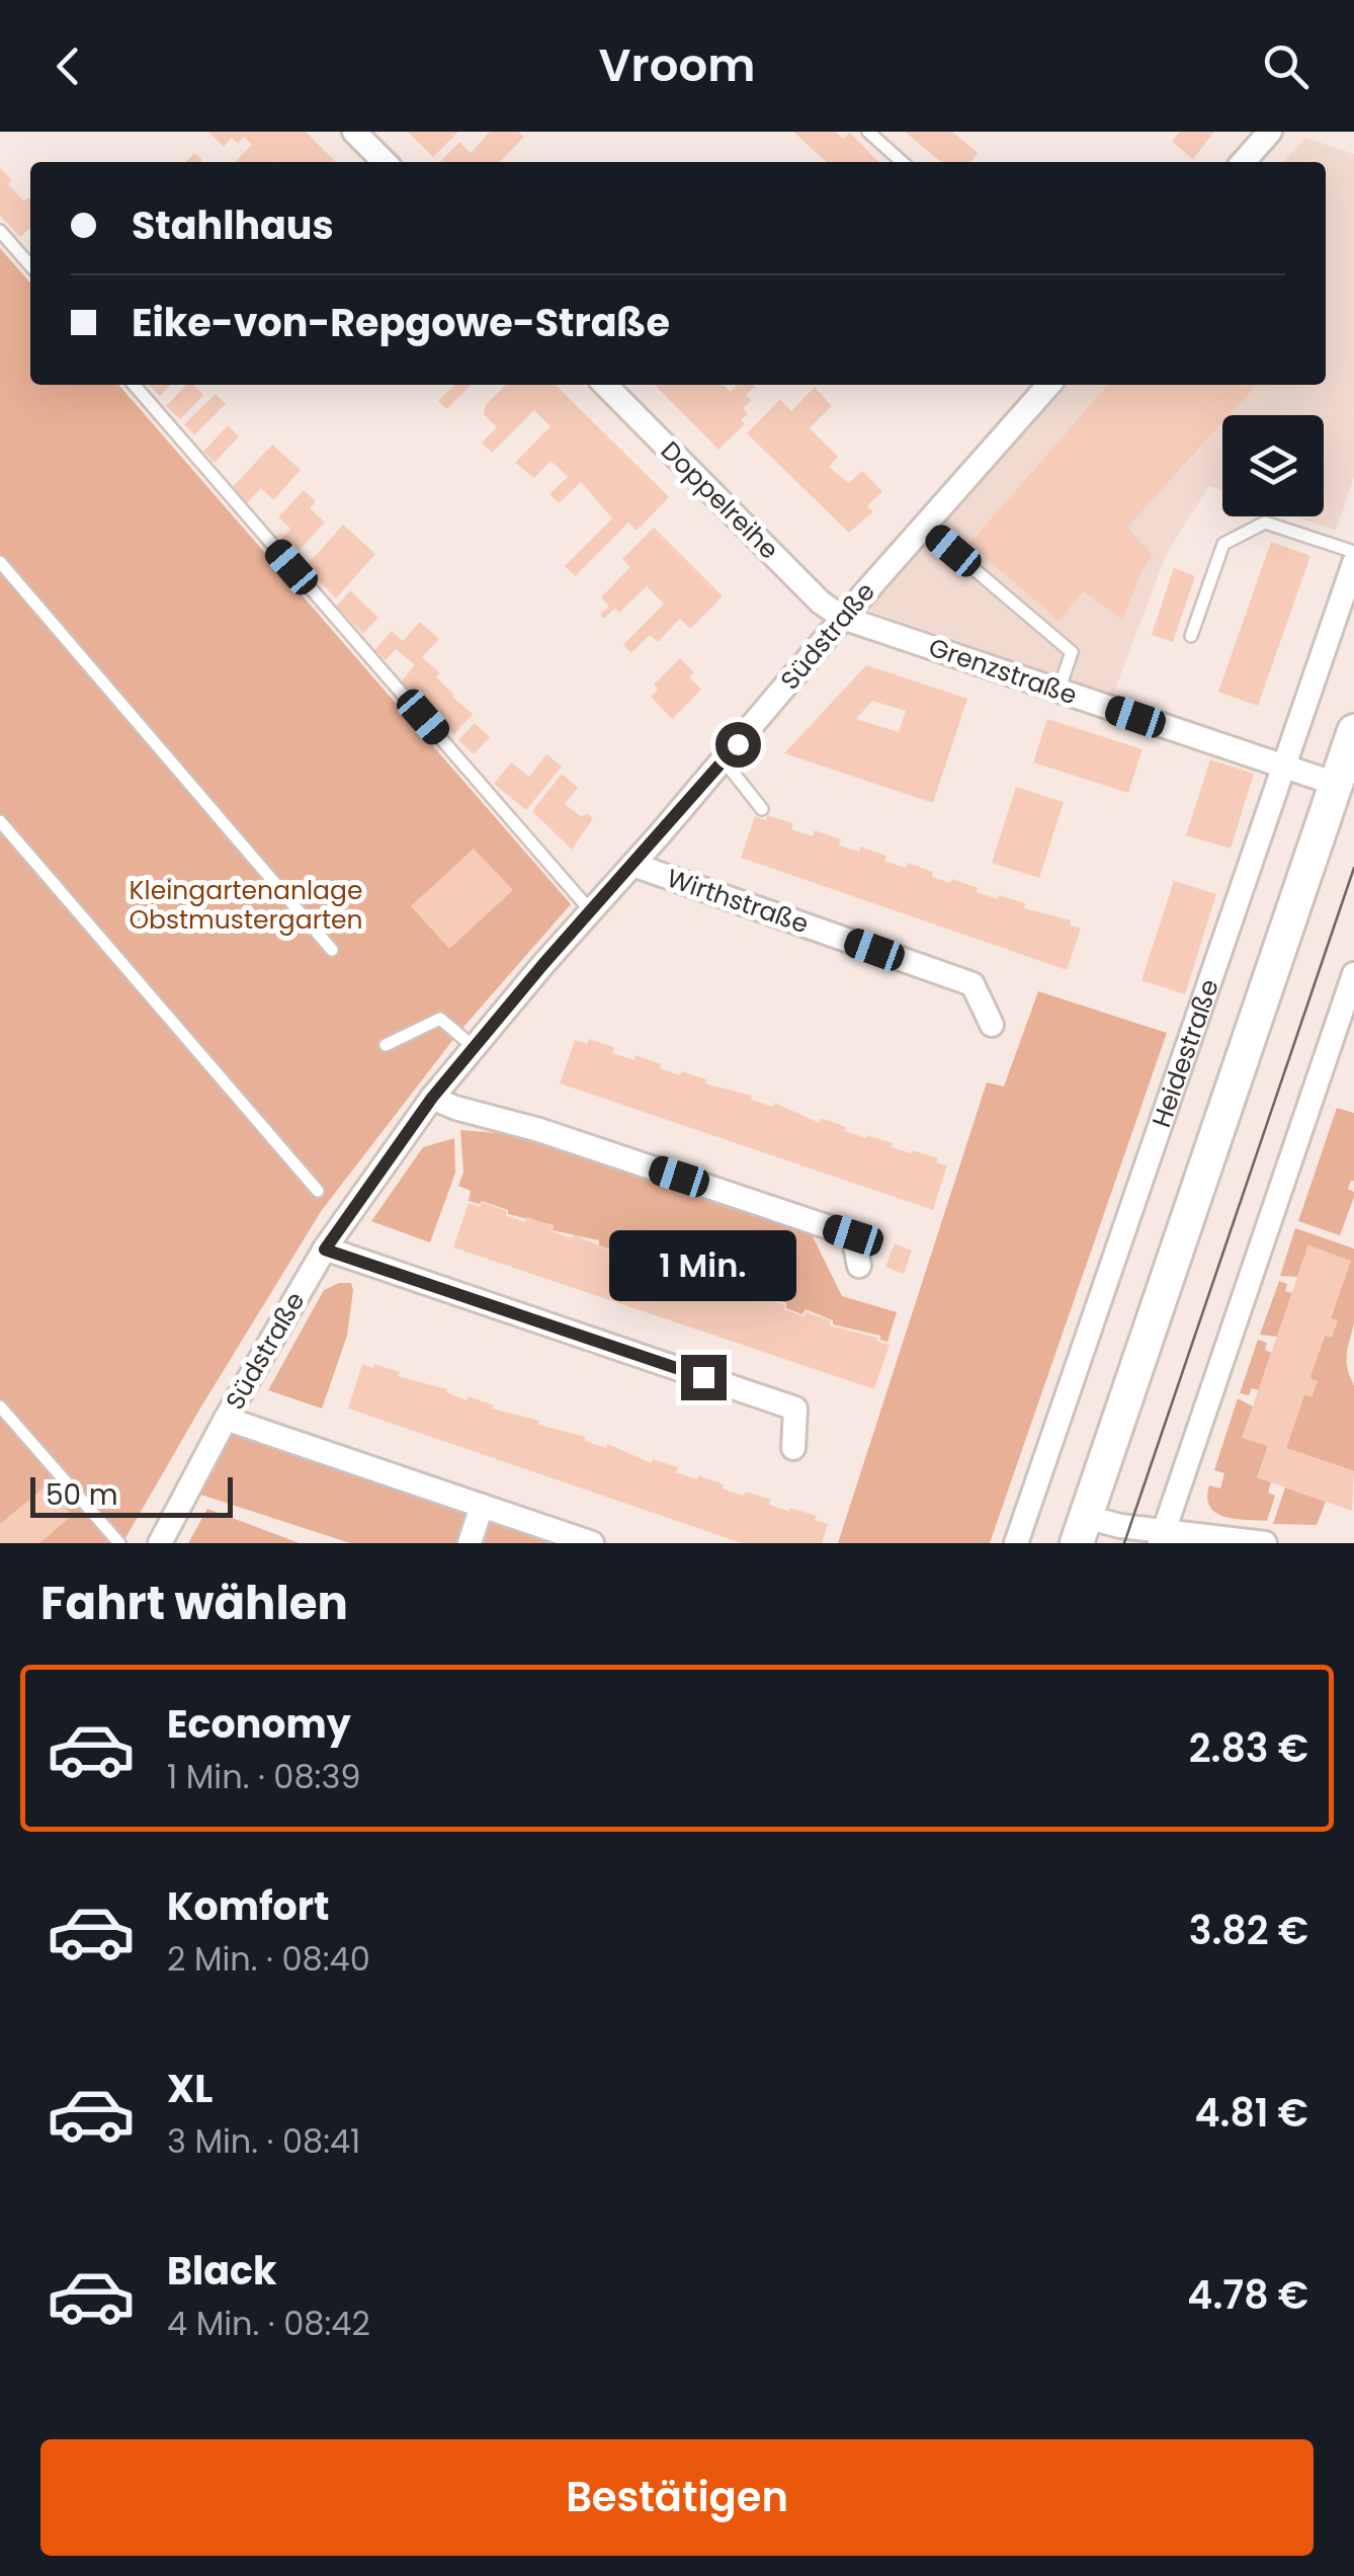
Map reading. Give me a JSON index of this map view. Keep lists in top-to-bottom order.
{
  "streets": {
    "street": [
      "Doppelreihe",
      "Südstraße",
      "Grenzstraße",
      "Wirthstraße",
      "Heidestraße"
    ]
  },
  "crossings": [
    ["Doppelreihe", "Südstraße"],
    ["Doppelreihe", "Grenzstraße"],
    ["Südstraße", "Grenzstraße"],
    ["Südstraße", "Wirthstraße"],
    ["Grenzstraße", "Heidestraße"]
  ],
  "parks": ["Kleingartenanlage Obstmustergarten"],
  "scale_bar": "50 m",
  "page": {
    "header": "Vroom",
    "banner": ["Stahlhaus", "Eike-von-Repgowe-Straße"],
    "bubble": "1 Min.",
    "scale": "50 m",
    "heading": "Fahrt wählen",
    "list": [
      {
        "name": "Economy",
        "note": "1 Min. · 08:39",
        "value": "2.83 €"
      },
      {
        "name": "Komfort",
        "note": "2 Min. · 08:40",
        "value": "3.82 €"
      },
      {
        "name": "XL",
        "note": "3 Min. · 08:41",
        "value": "4.81 €"
      },
      {
        "name": "Black",
        "note": "4 Min. · 08:42",
        "value": "4.78 €"
      }
    ],
    "buttons": "Bestätigen"
  }
}
